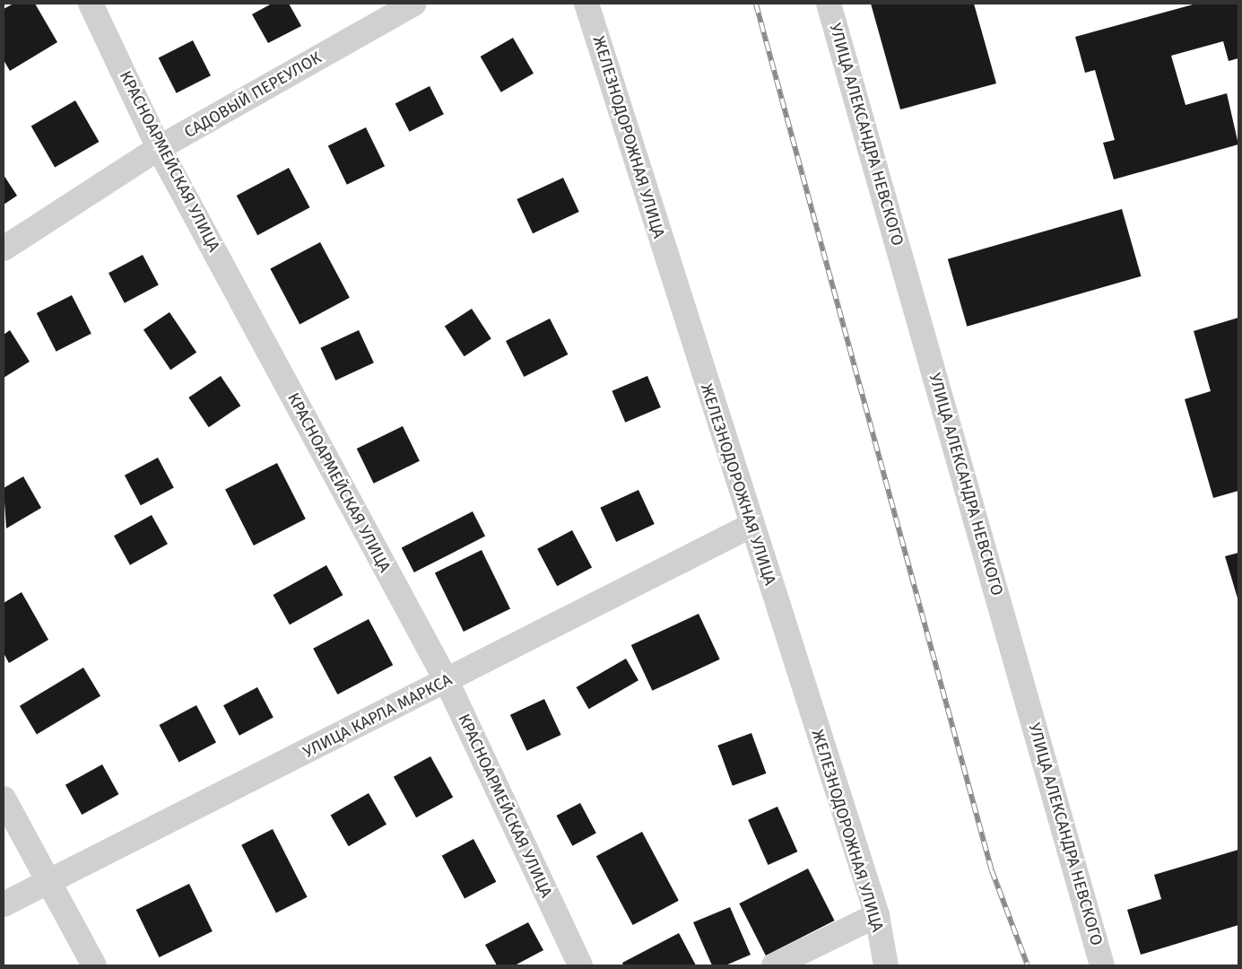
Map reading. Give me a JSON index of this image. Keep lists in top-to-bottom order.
{
  "streets": {
    "street": [
      "САДОВЫЙ ПЕРЕУЛОК",
      "УЛИЦА АЛЕКСАНДРА НЕВСКОГО",
      "ЖЕЛЕЗНОДОРОЖНАЯ УЛИЦА",
      "КРАСНОАРМЕЙСКАЯ УЛИЦА",
      "УЛИЦА КАРЛА МАРКСА"
    ]
  },
  "crossings": [
    ["САДОВЫЙ ПЕРЕУЛОК", "КРАСНОАРМЕЙСКАЯ УЛИЦА"],
    ["ЖЕЛЕЗНОДОРОЖНАЯ УЛИЦА", "УЛИЦА КАРЛА МАРКСА"],
    ["КРАСНОАРМЕЙСКАЯ УЛИЦА", "УЛИЦА КАРЛА МАРКСА"]
  ]
}
